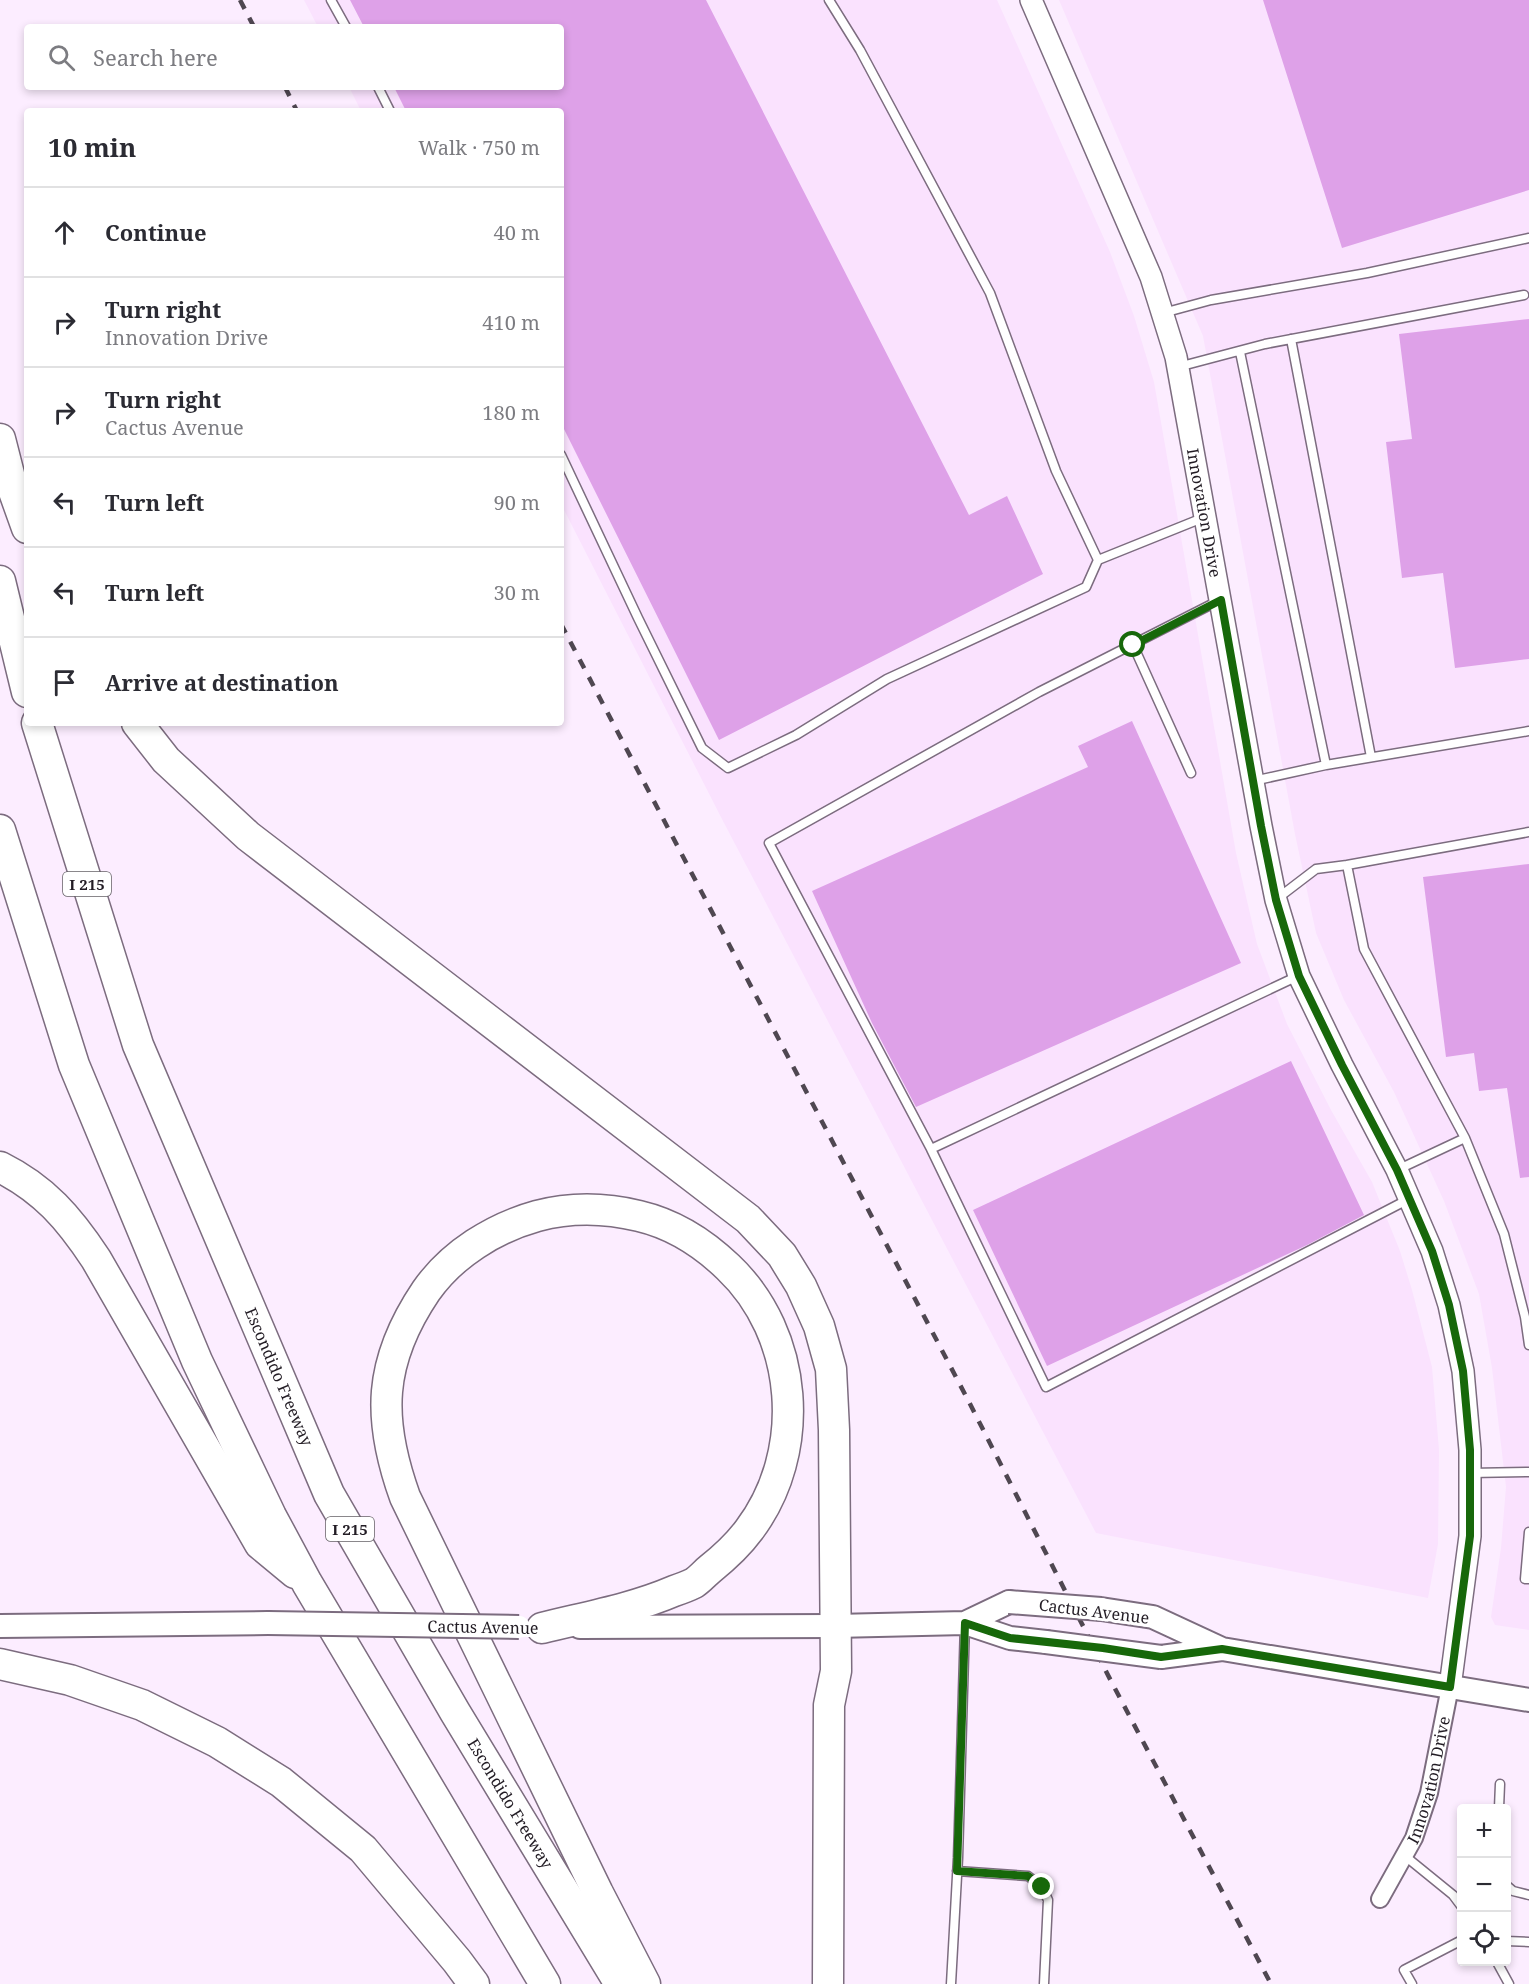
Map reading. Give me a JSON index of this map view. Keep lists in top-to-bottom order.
{
  "streets": {
    "highway": ["I 215", "Escondido Freeway"],
    "main road": ["Cactus Avenue"],
    "street": ["Innovation Drive"]
  },
  "crossings": [
    ["Innovation Drive", "Cactus Avenue"]
  ],
  "page": {
    "search": "Search here",
    "heading": ["10 min", "Walk · 750 m"],
    "list": [
      ["Continue", "40 m"],
      ["Turn right", "Innovation Drive", "410 m"],
      ["Turn right", "Cactus Avenue", "180 m"],
      ["Turn left", "90 m"],
      ["Turn left", "30 m"],
      "Arrive at destination"
    ],
    "map_buttons": ["+", "−"]
  }
}
